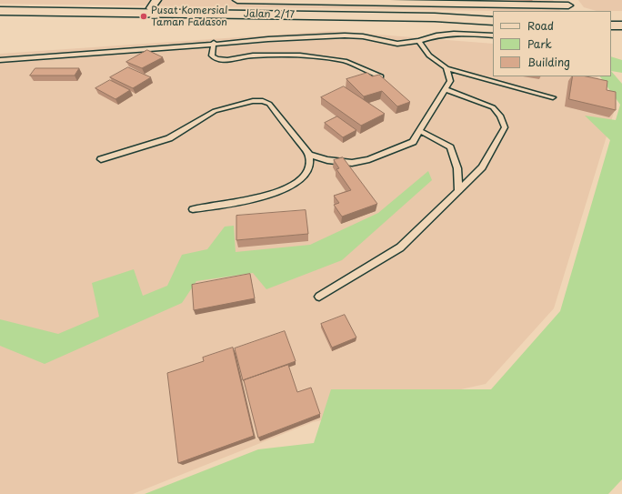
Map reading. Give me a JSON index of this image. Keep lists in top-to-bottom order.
{
  "streets": {
    "street": ["Jalan 2/17"]
  },
  "places": ["Pusat Komersial Taman Fadason"],
  "legend": ["Road", "Park", "Building"]
}
